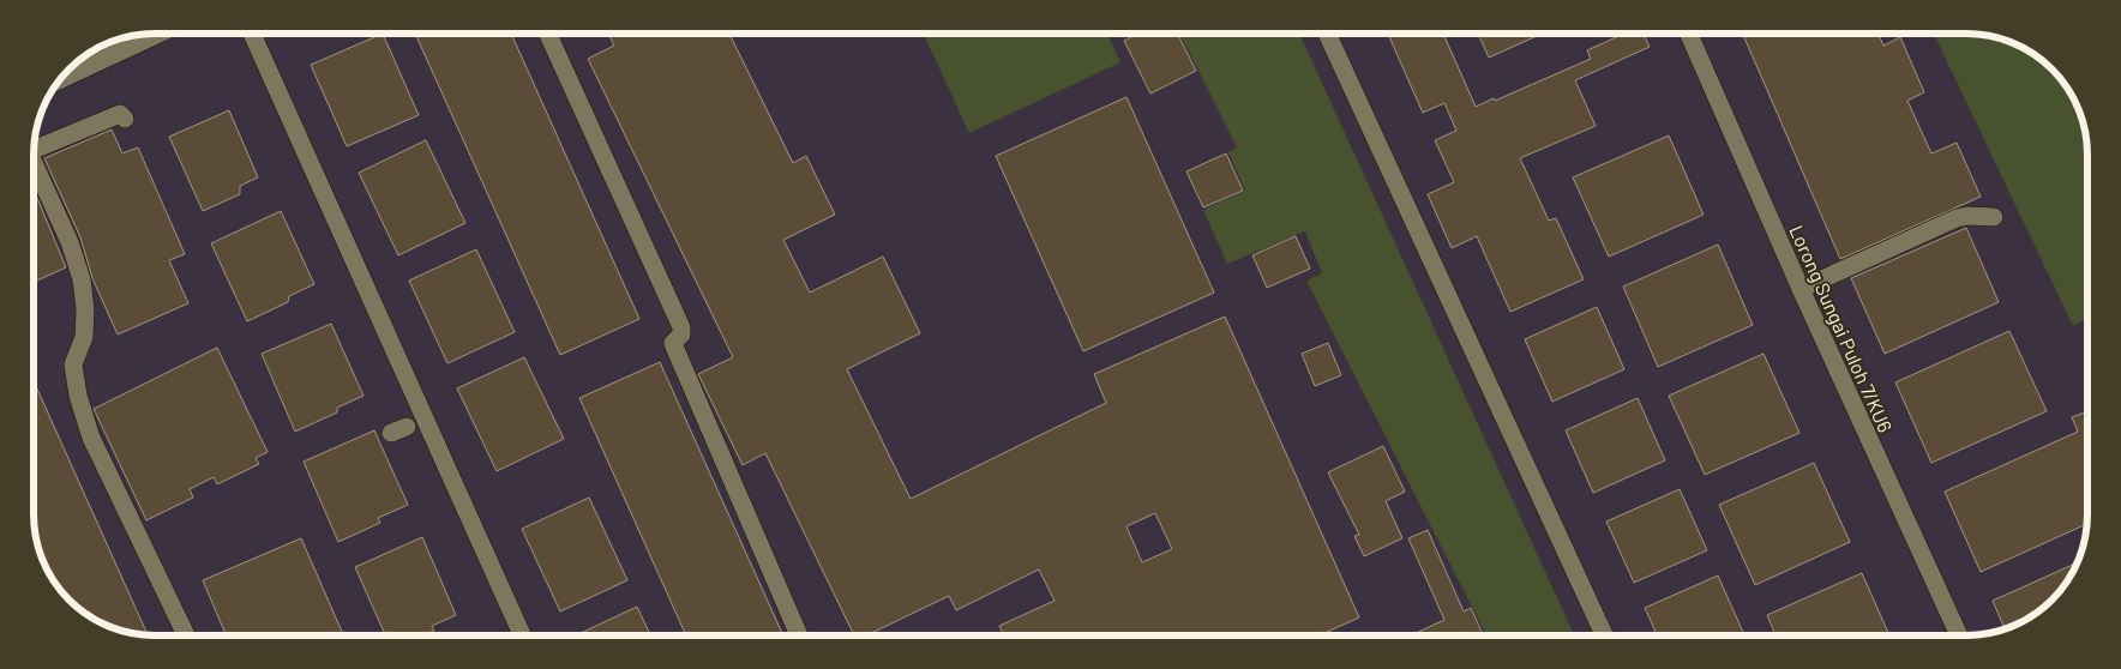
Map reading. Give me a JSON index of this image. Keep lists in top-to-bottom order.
{
  "streets": {
    "street": ["Lorong Sungai Puloh 7/KU6"]
  }
}
